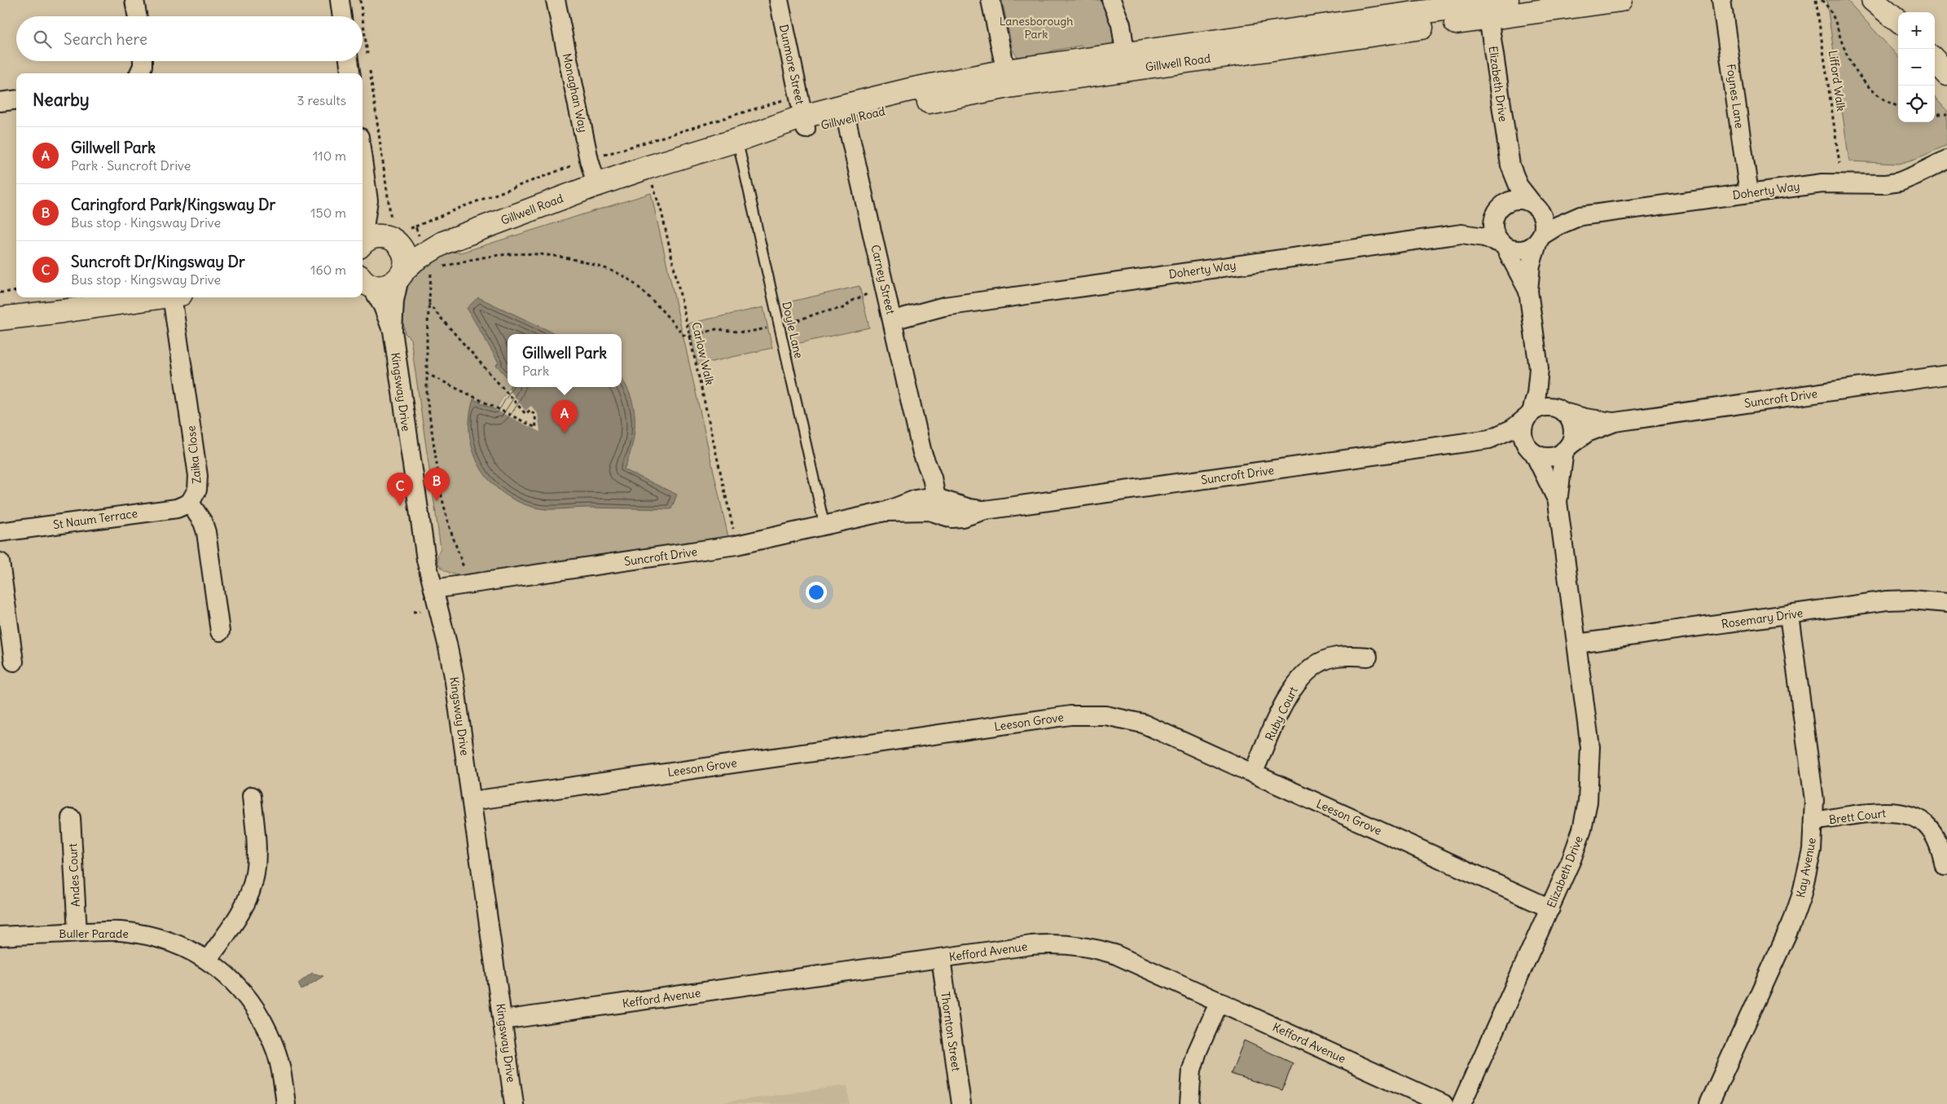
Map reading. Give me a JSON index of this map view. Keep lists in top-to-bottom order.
{
  "streets": {
    "street": [
      "Gillwell Road",
      "Dunmore Street",
      "Elizabeth Drive",
      "Monaghan Way",
      "Foynes Lane",
      "Doherty Way",
      "Carney Street",
      "Kingsway Drive",
      "Suncroft Drive",
      "Zaika Close",
      "St Naum Terrace",
      "Rosemary Drive",
      "Ruby Court",
      "Leeson Grove",
      "Brett Court",
      "Kay Avenue",
      "Andes Court",
      "Buller Parade",
      "Kefford Avenue",
      "Thornton Street"
    ],
    "lane": ["Doyle Lane"],
    "path": ["Lifford Walk", "Carlow Walk"]
  },
  "crossings": [
    ["Gillwell Road", "Dunmore Street"],
    ["Gillwell Road", "Elizabeth Drive"],
    ["Gillwell Road", "Monaghan Way"],
    ["Gillwell Road", "Carney Street"],
    ["Gillwell Road", "Doyle Lane"],
    ["Gillwell Road", "Carlow Walk"],
    ["Elizabeth Drive", "Doherty Way"],
    ["Elizabeth Drive", "Suncroft Drive"],
    ["Elizabeth Drive", "Rosemary Drive"],
    ["Elizabeth Drive", "Leeson Grove"],
    ["Foynes Lane", "Doherty Way"],
    ["Doherty Way", "Carney Street"],
    ["Carney Street", "Suncroft Drive"],
    ["Doyle Lane", "Suncroft Drive"],
    ["Carlow Walk", "Suncroft Drive"],
    ["Kingsway Drive", "Suncroft Drive"],
    ["Kingsway Drive", "Leeson Grove"],
    ["Kingsway Drive", "Kefford Avenue"],
    ["Zaika Close", "St Naum Terrace"],
    ["Rosemary Drive", "Kay Avenue"],
    ["Ruby Court", "Leeson Grove"],
    ["Brett Court", "Kay Avenue"],
    ["Andes Court", "Buller Parade"],
    ["Kefford Avenue", "Thornton Street"]
  ],
  "parks": ["Lanesborough Park"],
  "page": {
    "map_buttons": ["+", "−"],
    "search": "Search here",
    "heading": ["Nearby", "3 results"],
    "list": [
      {
        "mark": "A",
        "name": "Gillwell Park",
        "note": "Park · Suncroft Drive",
        "value": "110 m"
      },
      {
        "mark": "B",
        "name": "Caringford Park/Kingsway Dr",
        "note": "Bus stop · Kingsway Drive",
        "value": "150 m"
      },
      {
        "mark": "C",
        "name": "Suncroft Dr/Kingsway Dr",
        "note": "Bus stop · Kingsway Drive",
        "value": "160 m"
      }
    ],
    "popup": ["Gillwell Park", "Park"],
    "pins": ["A", "B", "C"]
  }
}
